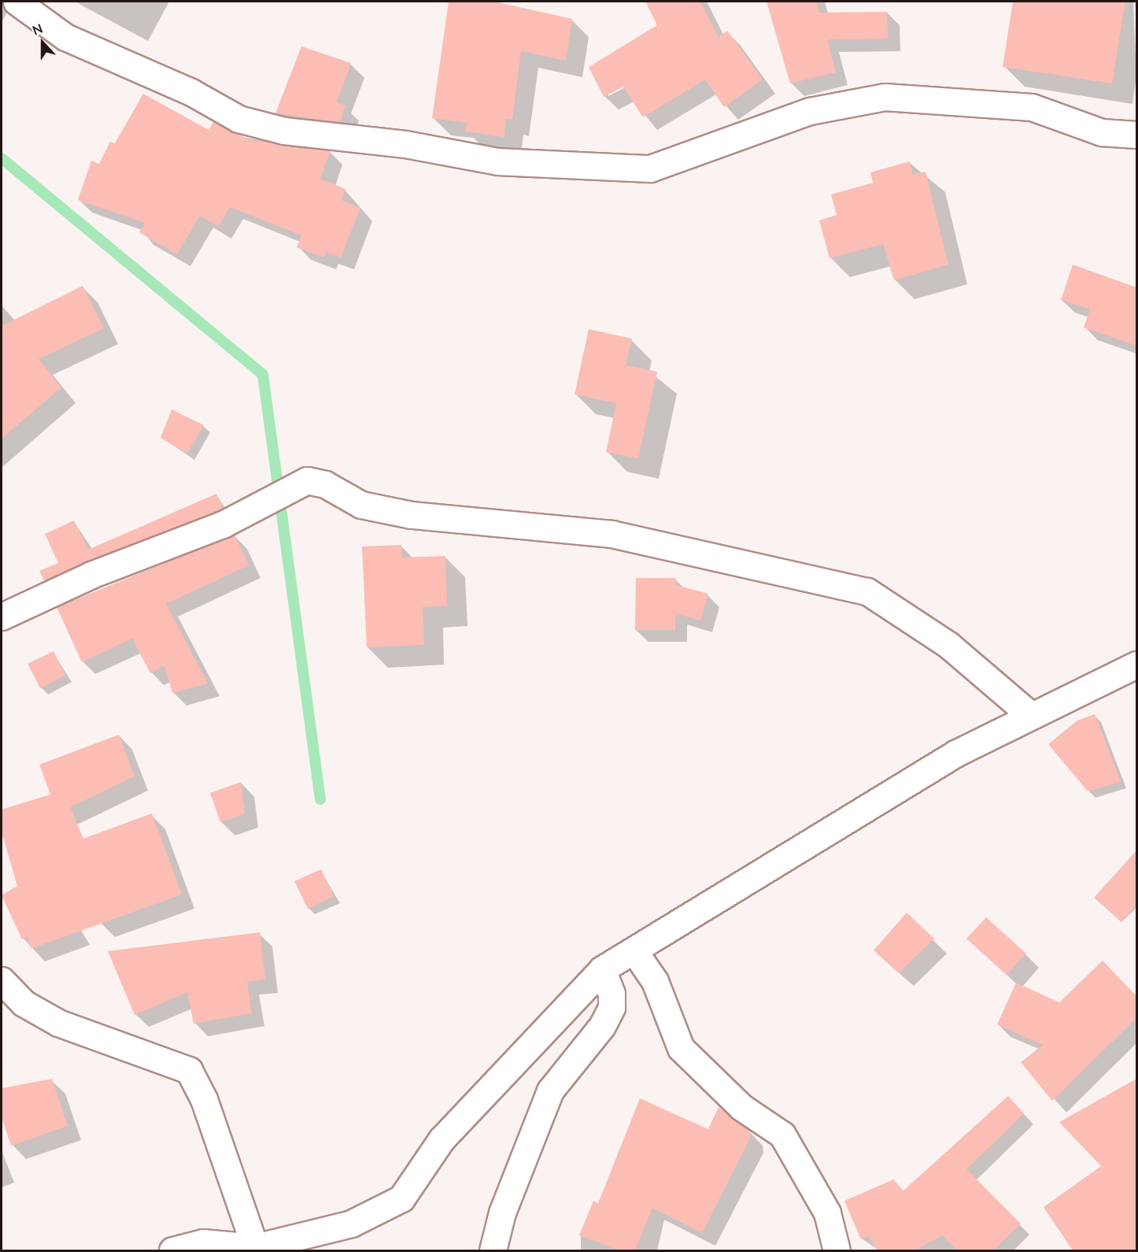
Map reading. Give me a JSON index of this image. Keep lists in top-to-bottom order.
{
  "north": "top"
}
